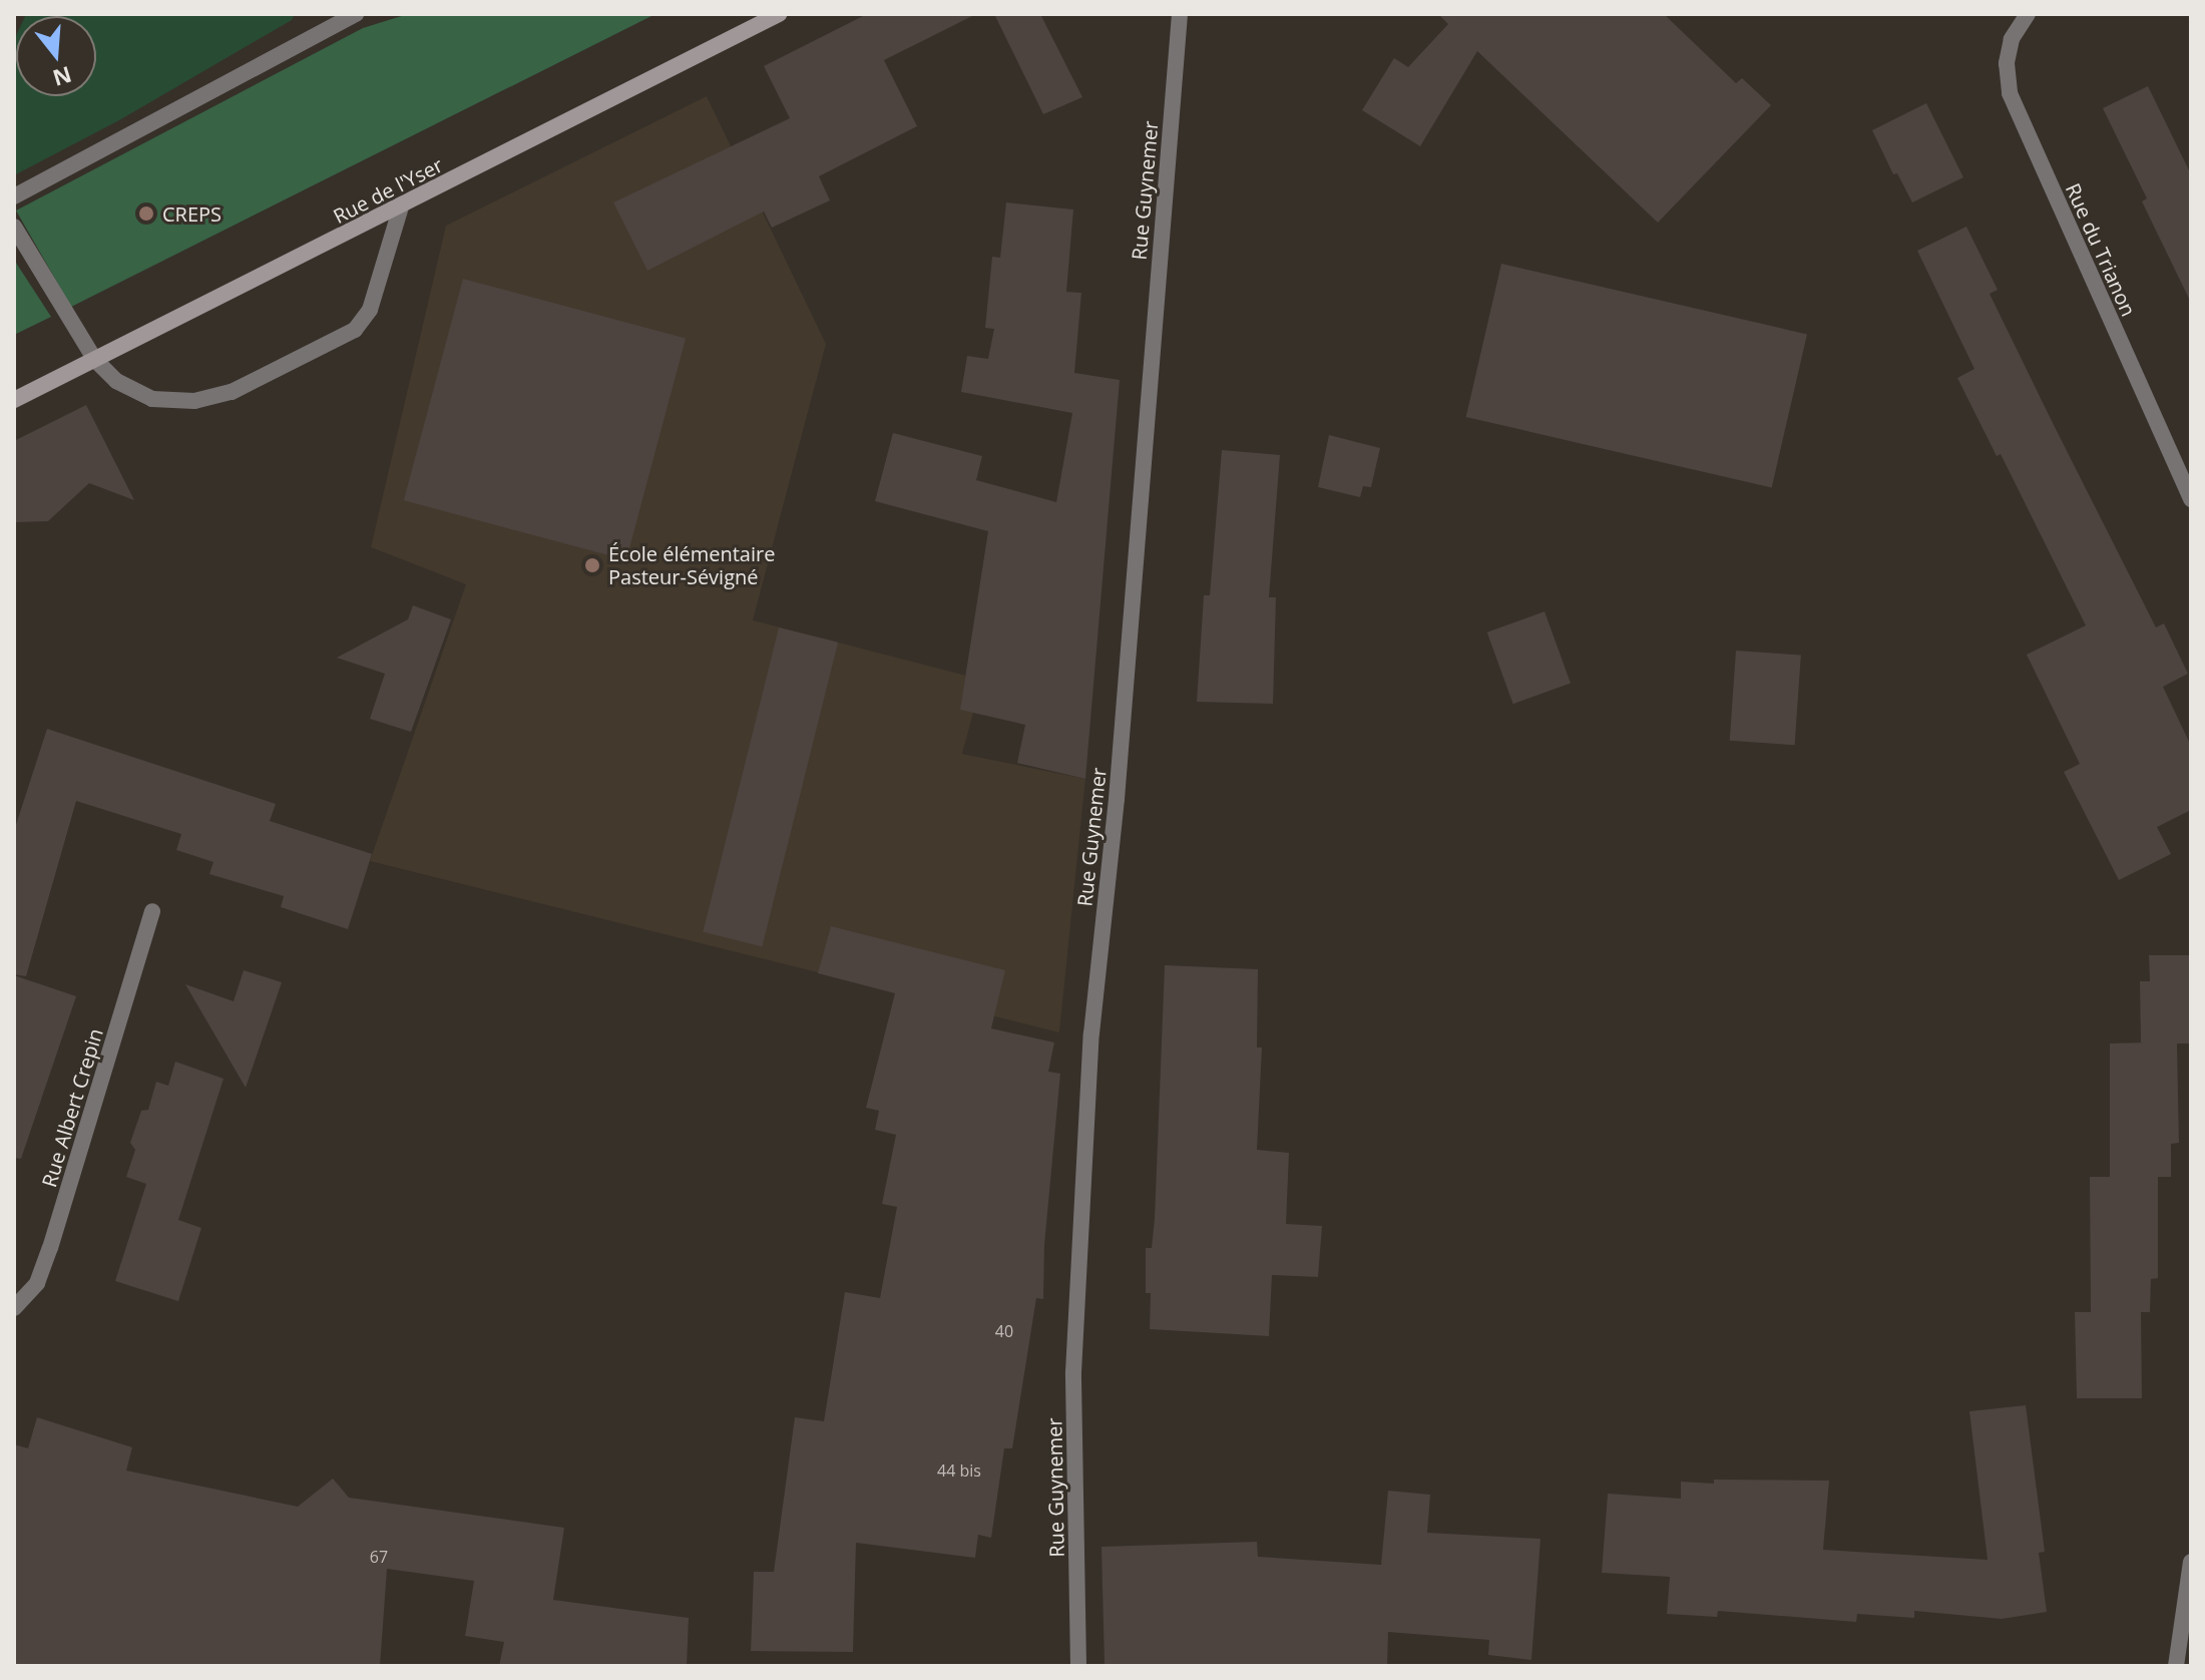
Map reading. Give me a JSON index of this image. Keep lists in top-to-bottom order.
{
  "streets": {
    "street": [
      "Rue de l'Yser",
      "Rue Guynemer",
      "Rue du Trianon",
      "Rue Albert Crepin"
    ]
  },
  "places": ["CREPS", "École élémentaire Pasteur-Sévigné"],
  "house_numbers": ["40", "44 bis", "67"],
  "north": "bottom"
}
